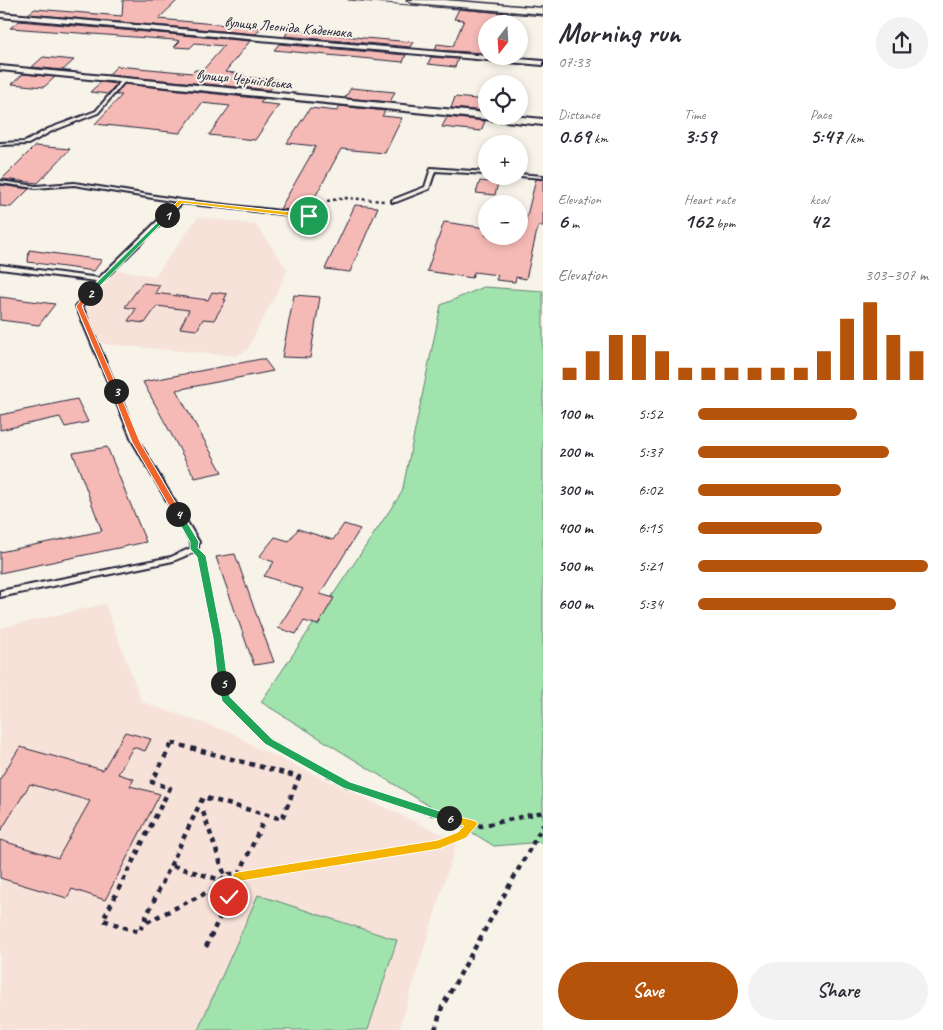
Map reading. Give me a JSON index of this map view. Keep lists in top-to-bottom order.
{
  "streets": {
    "street": ["вулиця Леоніда Каденюка", "вулиця Чернігівська"]
  },
  "north": "bottom",
  "page": {
    "heading": ["Morning run", "07:33"],
    "map_buttons": ["+", "−"],
    "stats": [
      ["Distance", "0.69 km"],
      ["Time", "3:59"],
      ["Pace", "5:47 /km"],
      ["Elevation", "6 m"],
      ["Heart rate", "162 bpm"],
      ["kcal", "42"]
    ],
    "pins": [
      "1",
      "2",
      "3",
      "4",
      "5",
      "6"
    ],
    "chart": ["Elevation", "303–307 m"],
    "list": [
      {
        "name": "100 m",
        "note": "5:52"
      },
      {
        "name": "200 m",
        "note": "5:37"
      },
      {
        "name": "300 m",
        "note": "6:02"
      },
      {
        "name": "400 m",
        "note": "6:15"
      },
      {
        "name": "500 m",
        "note": "5:21"
      },
      {
        "name": "600 m",
        "note": "5:34"
      }
    ],
    "buttons": ["Save", "Share"]
  }
}
